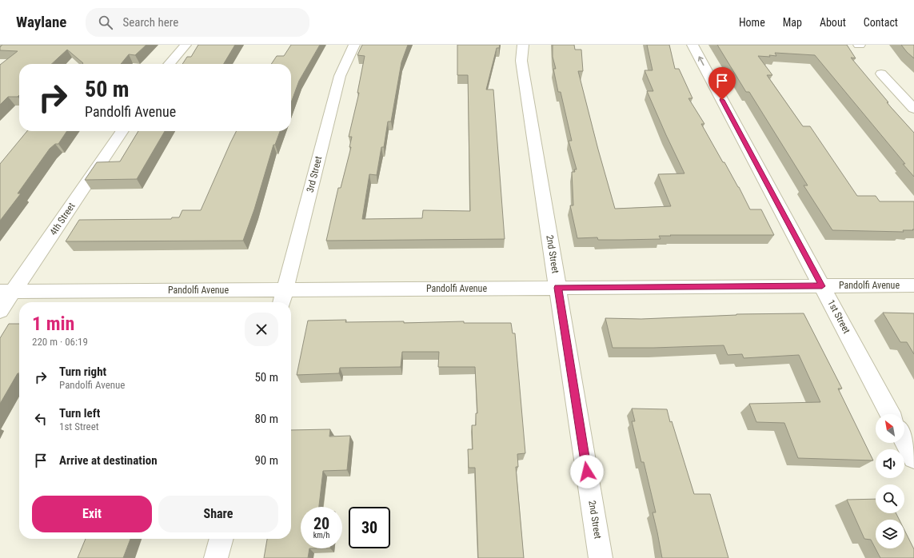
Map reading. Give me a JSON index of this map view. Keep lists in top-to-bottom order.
{
  "streets": {
    "street": [
      "3rd Street",
      "4th Street",
      "2nd Street",
      "Pandolfi Avenue",
      "1st Street"
    ]
  },
  "crossings": [
    ["3rd Street", "Pandolfi Avenue"],
    ["4th Street", "Pandolfi Avenue"],
    ["2nd Street", "Pandolfi Avenue"],
    ["Pandolfi Avenue", "1st Street"]
  ],
  "one_way": ["1st Street"],
  "north": "top left",
  "page": {
    "header": "Waylane",
    "search": "Search here",
    "nav": [
      "Home",
      "Map",
      "About",
      "Contact"
    ],
    "turn": ["50 m", "Pandolfi Avenue"],
    "heading": ["1 min", "220 m · 06:19"],
    "list": [
      {
        "name": "Turn right",
        "note": "Pandolfi Avenue",
        "value": "50 m"
      },
      {
        "name": "Turn left",
        "note": "1st Street",
        "value": "80 m"
      },
      {
        "name": "Arrive at destination",
        "value": "90 m"
      }
    ],
    "buttons": ["Exit", "Share"],
    "speed": "20 km/h",
    "limit": "30"
  }
}
